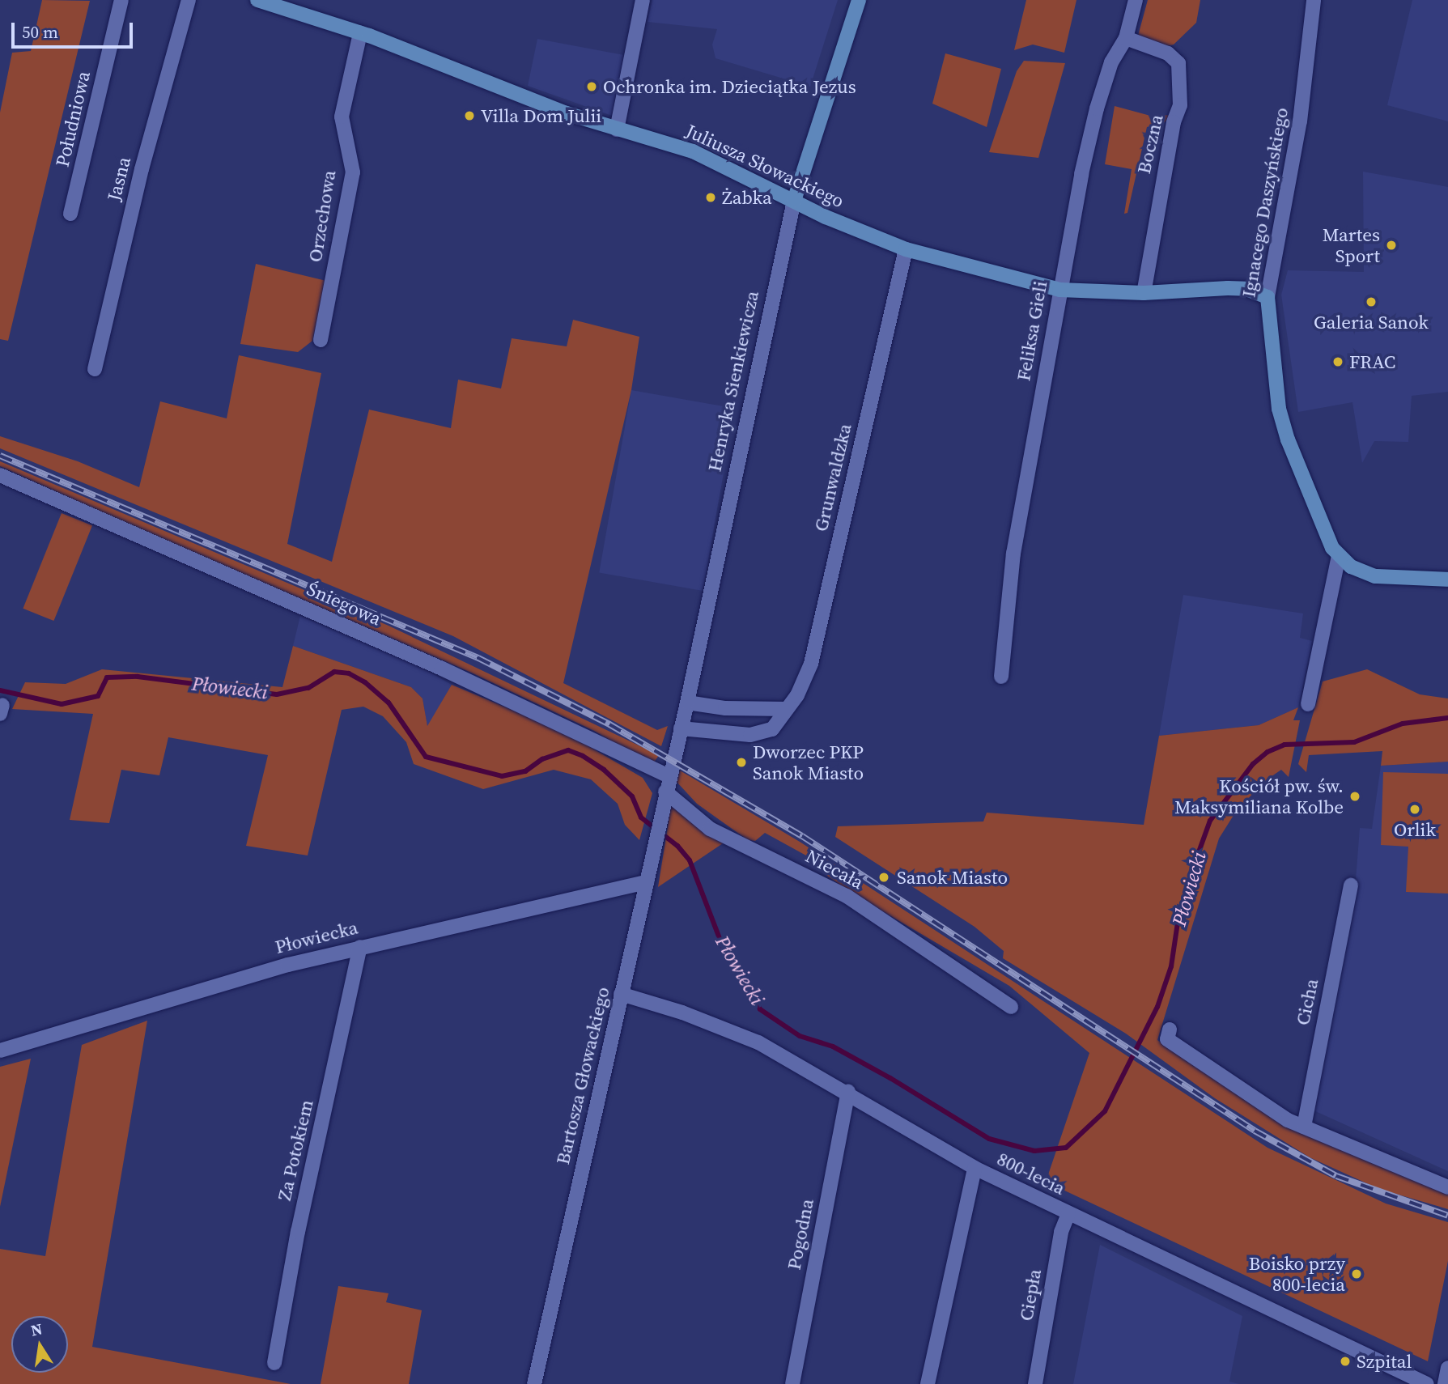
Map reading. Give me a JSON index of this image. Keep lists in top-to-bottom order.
{
  "streets": {
    "street": [
      "Południowa",
      "Boczna",
      "Juliusza Słowackiego",
      "Jasna",
      "Ignacego Daszyńskiego",
      "Orzechowa",
      "Feliksa Gieli",
      "Henryka Sienkiewicza",
      "Grunwaldzka",
      "Śniegowa",
      "Niecała",
      "Płowiecka",
      "Cicha",
      "Bartosza Głowackiego",
      "Za Potokiem",
      "800-lecia",
      "Pogodna",
      "Ciepła"
    ]
  },
  "crossings": [
    ["Boczna", "Juliusza Słowackiego"],
    ["Boczna", "Feliksa Gieli"],
    ["Juliusza Słowackiego", "Ignacego Daszyńskiego"],
    ["Juliusza Słowackiego", "Orzechowa"],
    ["Juliusza Słowackiego", "Feliksa Gieli"],
    ["Juliusza Słowackiego", "Henryka Sienkiewicza"],
    ["Juliusza Słowackiego", "Grunwaldzka"],
    ["Henryka Sienkiewicza", "Grunwaldzka"],
    ["Henryka Sienkiewicza", "Śniegowa"],
    ["Henryka Sienkiewicza", "Bartosza Głowackiego"],
    ["Śniegowa", "Bartosza Głowackiego"],
    ["Niecała", "Bartosza Głowackiego"],
    ["Płowiecka", "Bartosza Głowackiego"],
    ["Płowiecka", "Za Potokiem"],
    ["Bartosza Głowackiego", "800-lecia"],
    ["800-lecia", "Pogodna"],
    ["800-lecia", "Ciepła"]
  ],
  "water": ["Płowiecki"],
  "places": [
    "Ochronka im. Dzieciątka Jezus",
    "Villa Dom Julii",
    "Żabka",
    "Martes Sport",
    "Galeria Sanok",
    "FRAC",
    "Dworzec PKP Sanok Miasto",
    "Kościół pw. św. Maksymiliana Kolbe",
    "Orlik",
    "Sanok Miasto",
    "Boisko przy 800-lecia",
    "Szpital"
  ],
  "scale_bar": "50 m",
  "north": "top"
}
